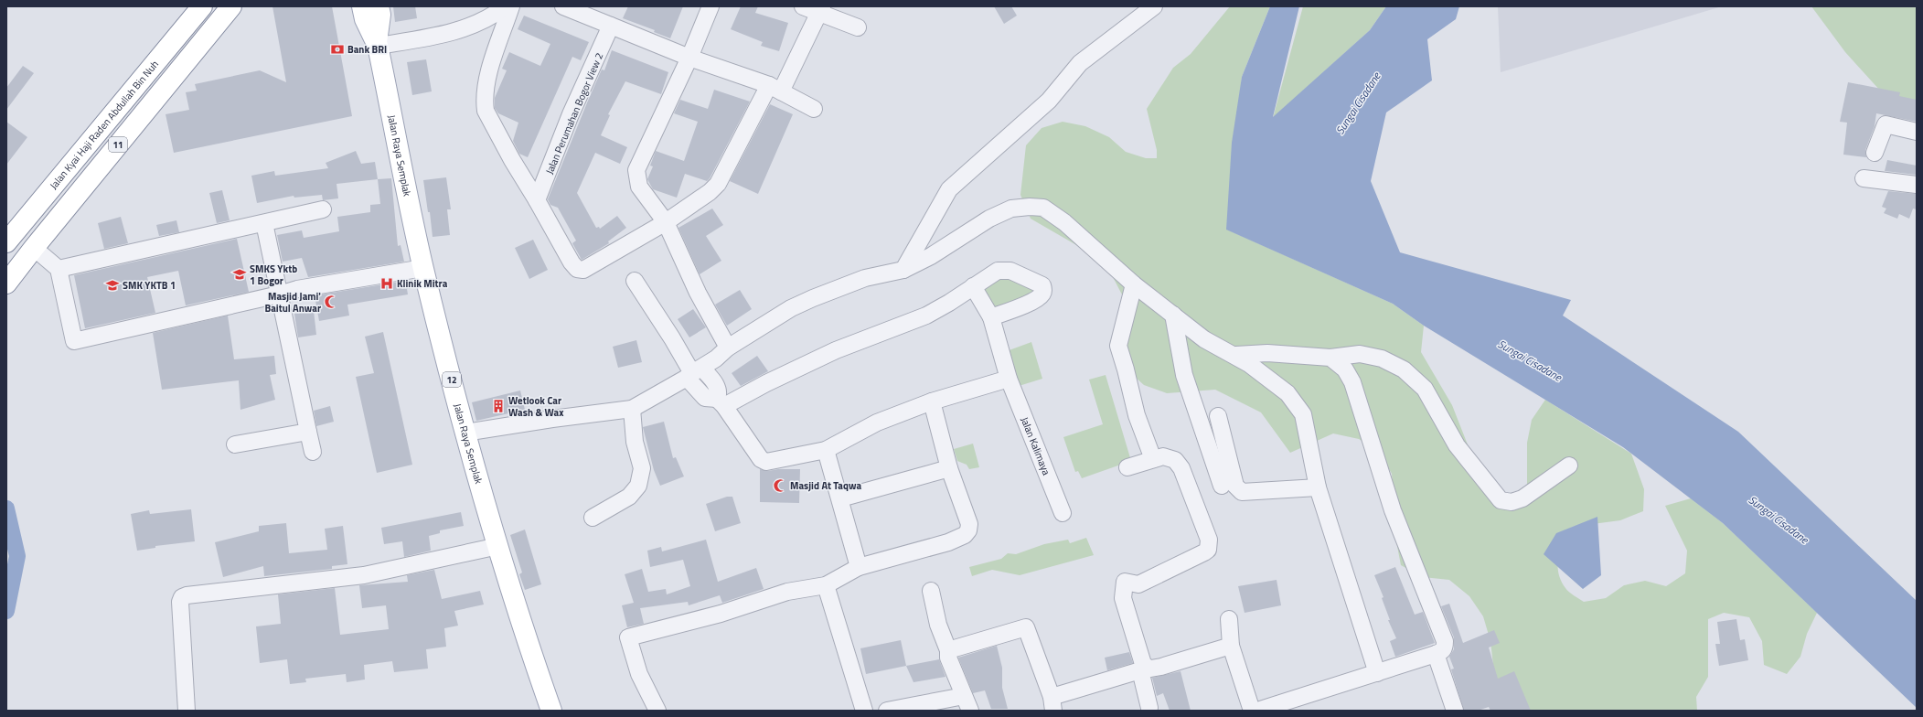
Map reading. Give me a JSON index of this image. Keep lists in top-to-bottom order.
{
  "streets": {
    "main road": [
      "Jalan Kyai Haji Raden Abdullah Bin Nuh",
      "11",
      "Jalan Raya Semplak",
      "12"
    ],
    "street": ["Jalan Perumahan Bogor View 2", "Jalan Kalimaya"]
  },
  "water": ["Sungai Cisadane"],
  "places": {
    "bank": ["Bank BRI"],
    "school or university": ["SMKS Yktb 1 Bogor", "SMK YKTB 1"],
    "hospital": ["Klinik Mitra"],
    "mosque": ["Masjid Jami' Baitul Anwar", "Masjid At Taqwa"],
    "building": ["Wetlook Car Wash & Wax"]
  }
}
